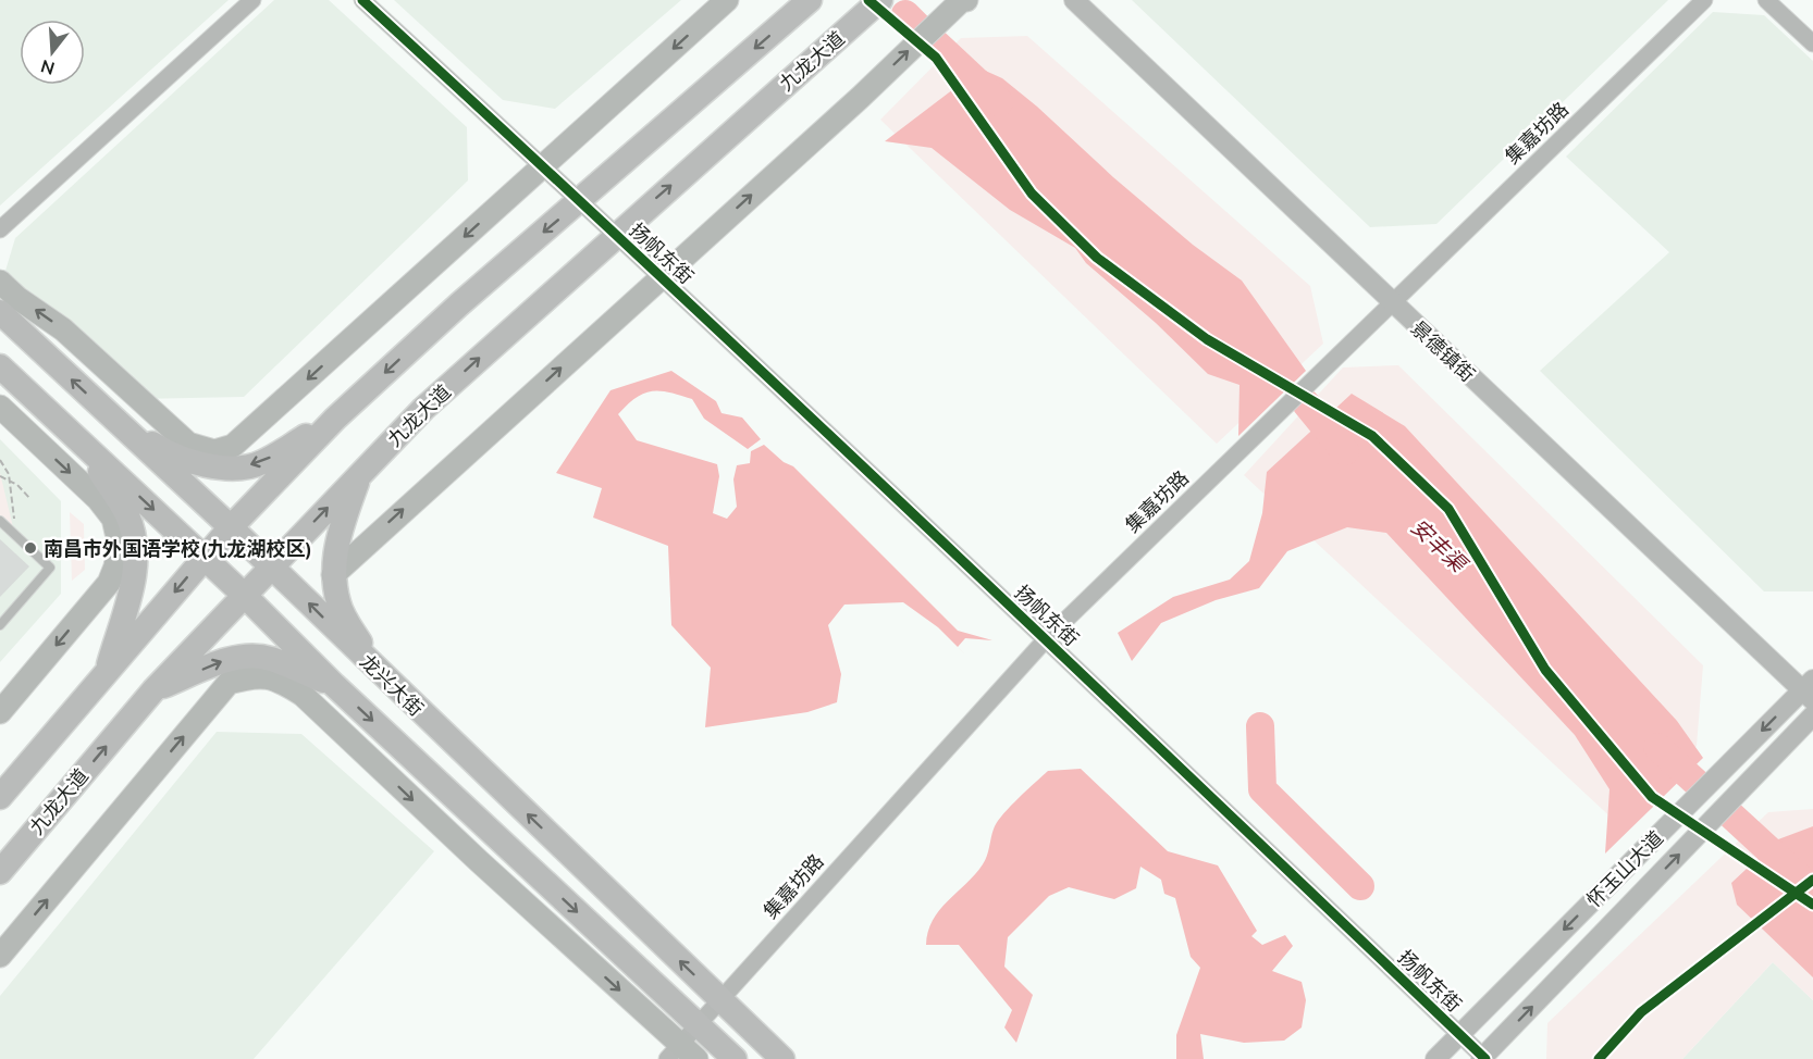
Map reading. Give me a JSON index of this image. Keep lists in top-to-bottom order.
{
  "streets": {
    "main road": ["九龙大道", "龙兴大街"],
    "street": [
      "集嘉坊路",
      "扬帆东街",
      "景德镇街",
      "怀玉山大道"
    ]
  },
  "crossings": [
    ["九龙大道", "扬帆东街"],
    ["九龙大道", "龙兴大街"],
    ["集嘉坊路", "扬帆东街"],
    ["集嘉坊路", "景德镇街"],
    ["集嘉坊路", "龙兴大街"],
    ["扬帆东街", "怀玉山大道"],
    ["景德镇街", "怀玉山大道"]
  ],
  "water": ["安丰渠"],
  "places": ["南昌市外国语学校(九龙湖校区)"],
  "north": "bottom"
}
